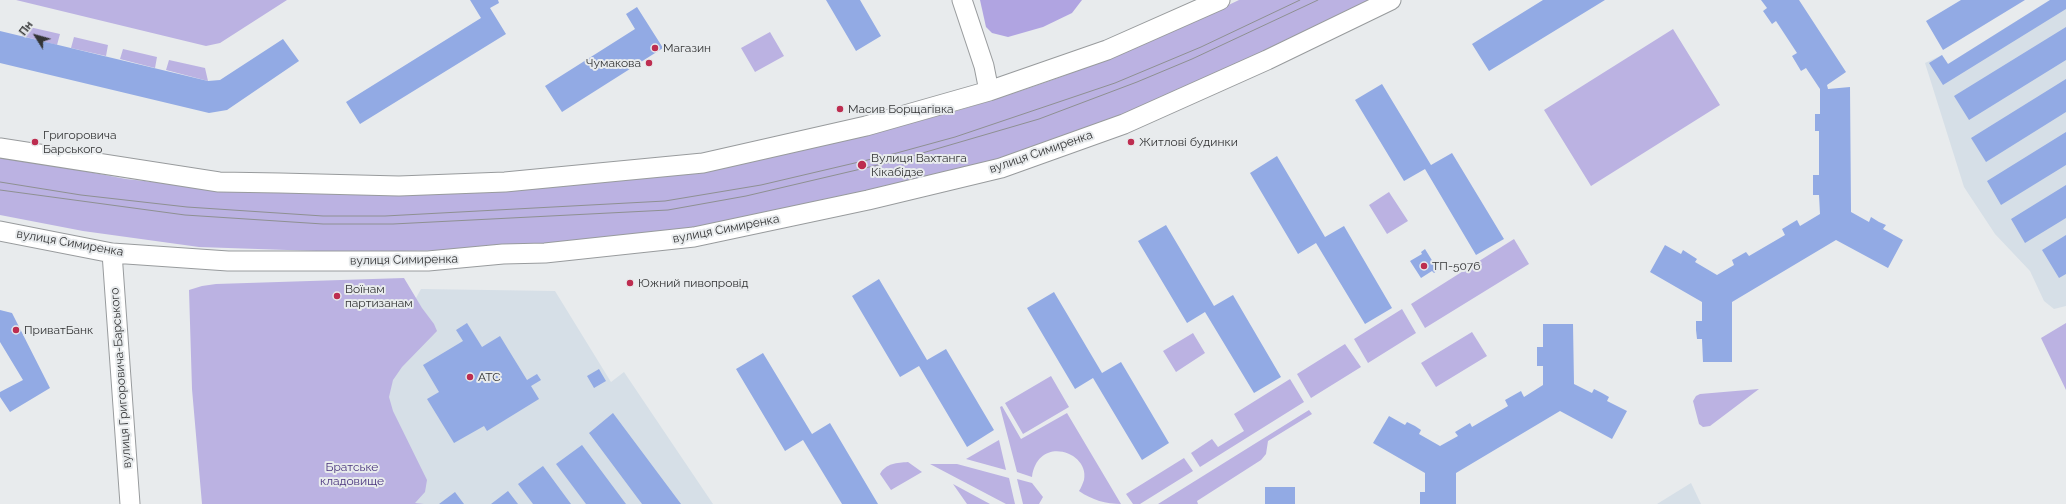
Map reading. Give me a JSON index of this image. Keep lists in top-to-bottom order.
{
  "streets": {
    "street": ["вулиця Симиренка", "вулиця Григоровича-Барського"]
  },
  "crossings": [
    ["вулиця Симиренка", "вулиця Григоровича-Барського"]
  ],
  "parks": ["Братське кладовище"],
  "places": [
    "Магазин",
    "Чумакова",
    "Масив Борщагівка",
    "Григоровича Барського",
    "Житлові будинки",
    "Вулиця Вахтанга Кікабідзе",
    "ТП-5076",
    "Южний пивопровід",
    "Воїнам партизанам",
    "ПриватБанк",
    "АТС"
  ],
  "north": "top left"
}
